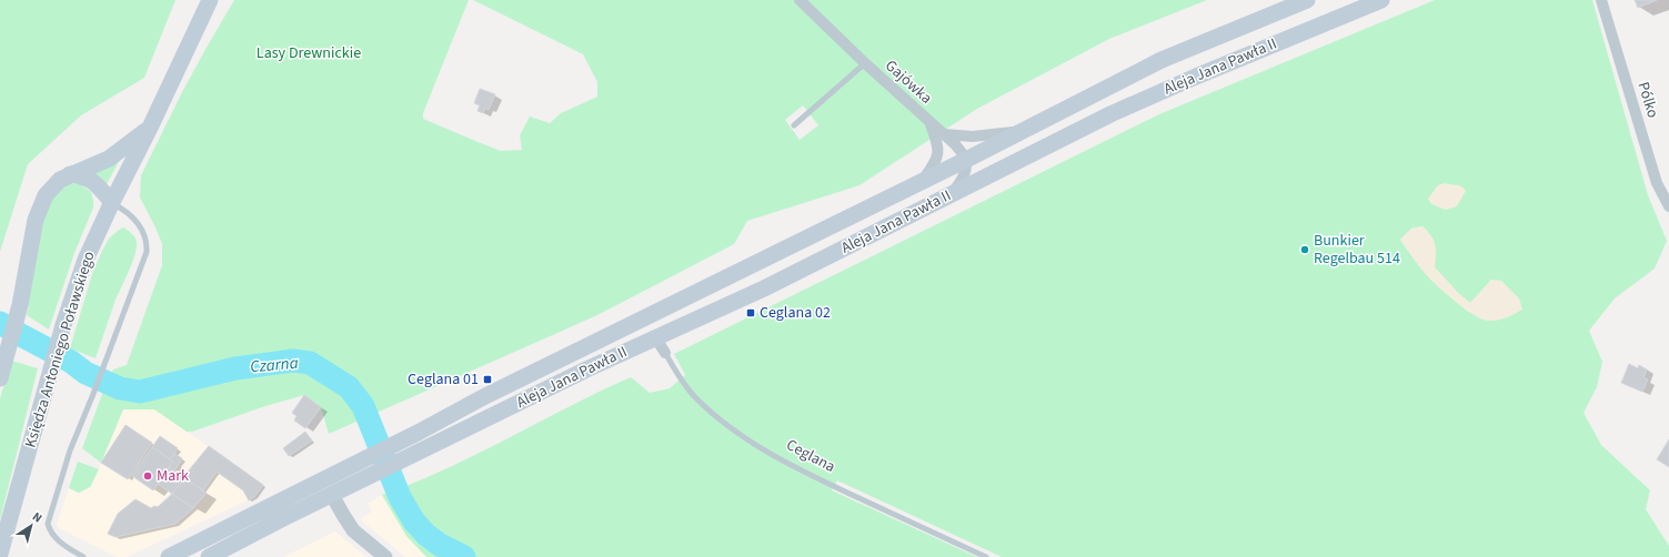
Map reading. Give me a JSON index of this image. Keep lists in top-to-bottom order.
{
  "streets": {
    "main road": ["Aleja Jana Pawła II", "Księdza Antoniego Poławskiego"],
    "street": ["Gajówka", "Pólko", "Ceglana"]
  },
  "crossings": [
    ["Aleja Jana Pawła II", "Gajówka"],
    ["Aleja Jana Pawła II", "Ceglana"]
  ],
  "water": ["Czarna"],
  "parks": ["Lasy Drewnickie"],
  "places": {
    "other": ["Bunkier Regelbau 514", "Mark"],
    "transit": ["Ceglana 02", "Ceglana 01"]
  },
  "north": "top right"
}
